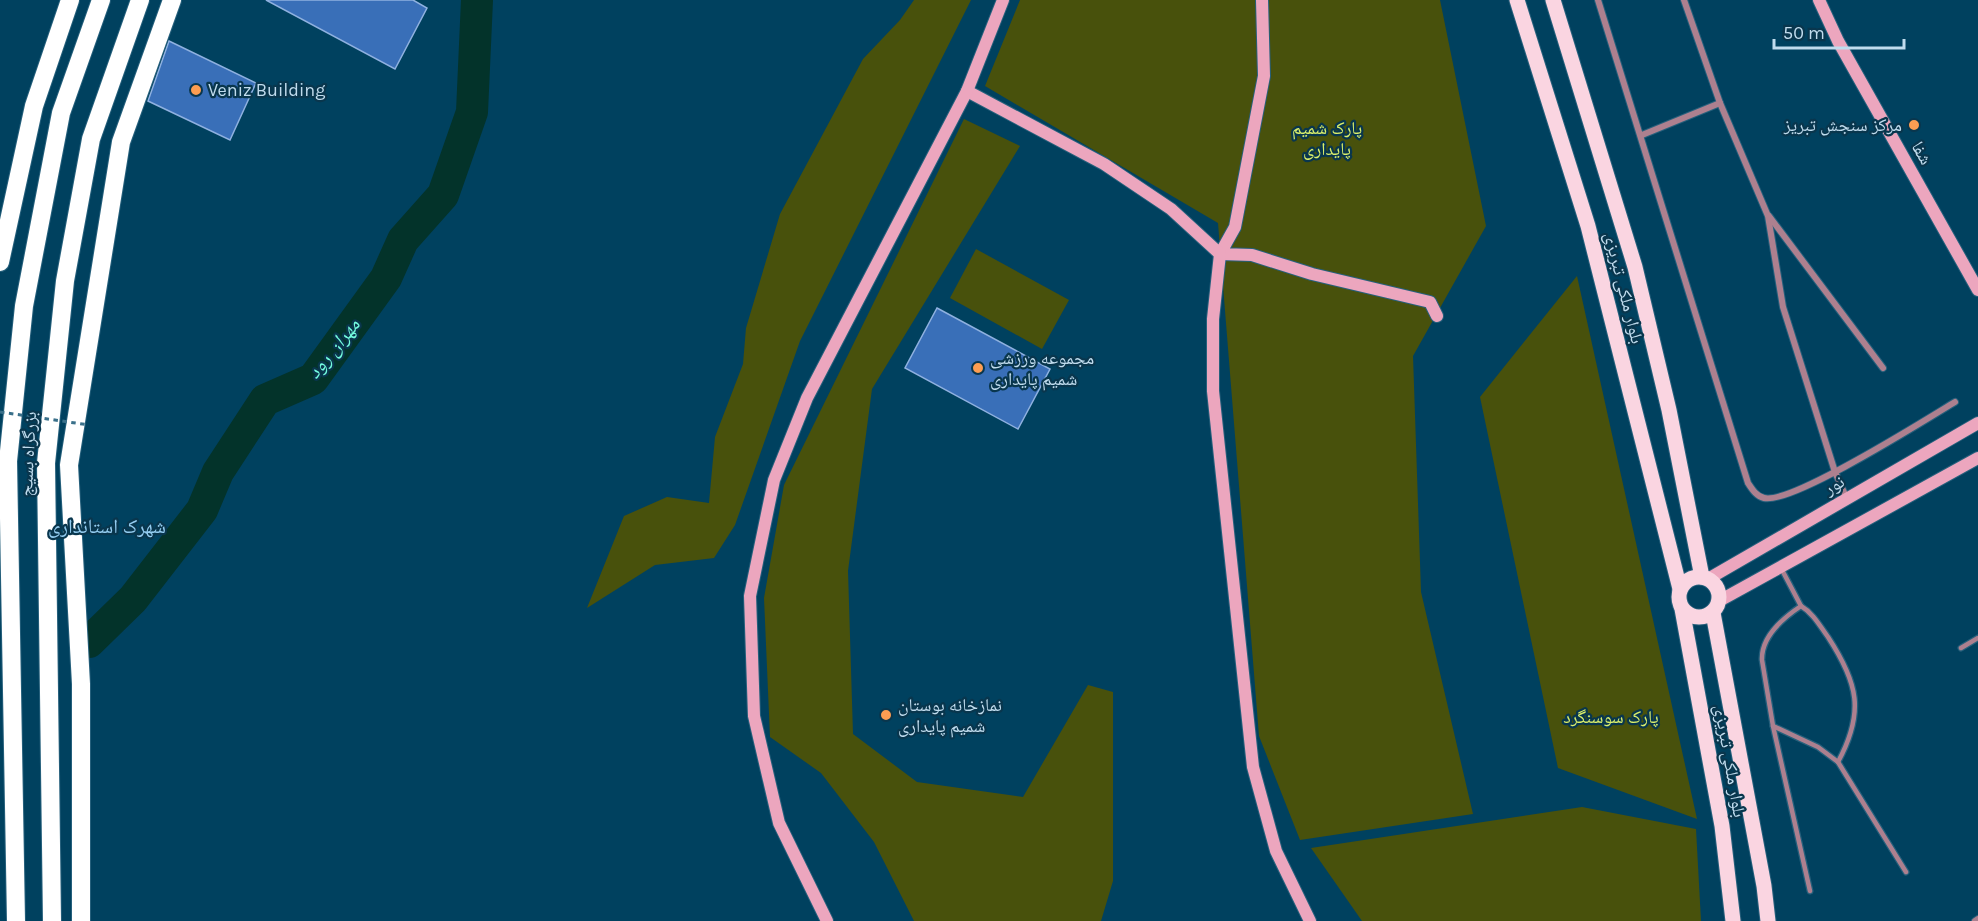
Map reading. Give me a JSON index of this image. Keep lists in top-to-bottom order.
{
  "streets": {
    "highway": ["بزرگراه بسیج"],
    "main road": ["بلوار ملکى تبریزى"],
    "street": ["شفا", "نور"]
  },
  "crossings": [
    ["بلوار ملکى تبریزى", "نور"]
  ],
  "districts": ["شهرک استانداری"],
  "water": ["مهران رود"],
  "parks": ["پارک شمیم پایداری", "پارک سوسنگرد"],
  "places": [
    "Veniz Building",
    "مرکز سنجش تبریز",
    "مجموعه ورزشی شمیم پایداری",
    "نمازخانه بوستان شمیم پایداری"
  ],
  "scale_bar": "50 m"
}
